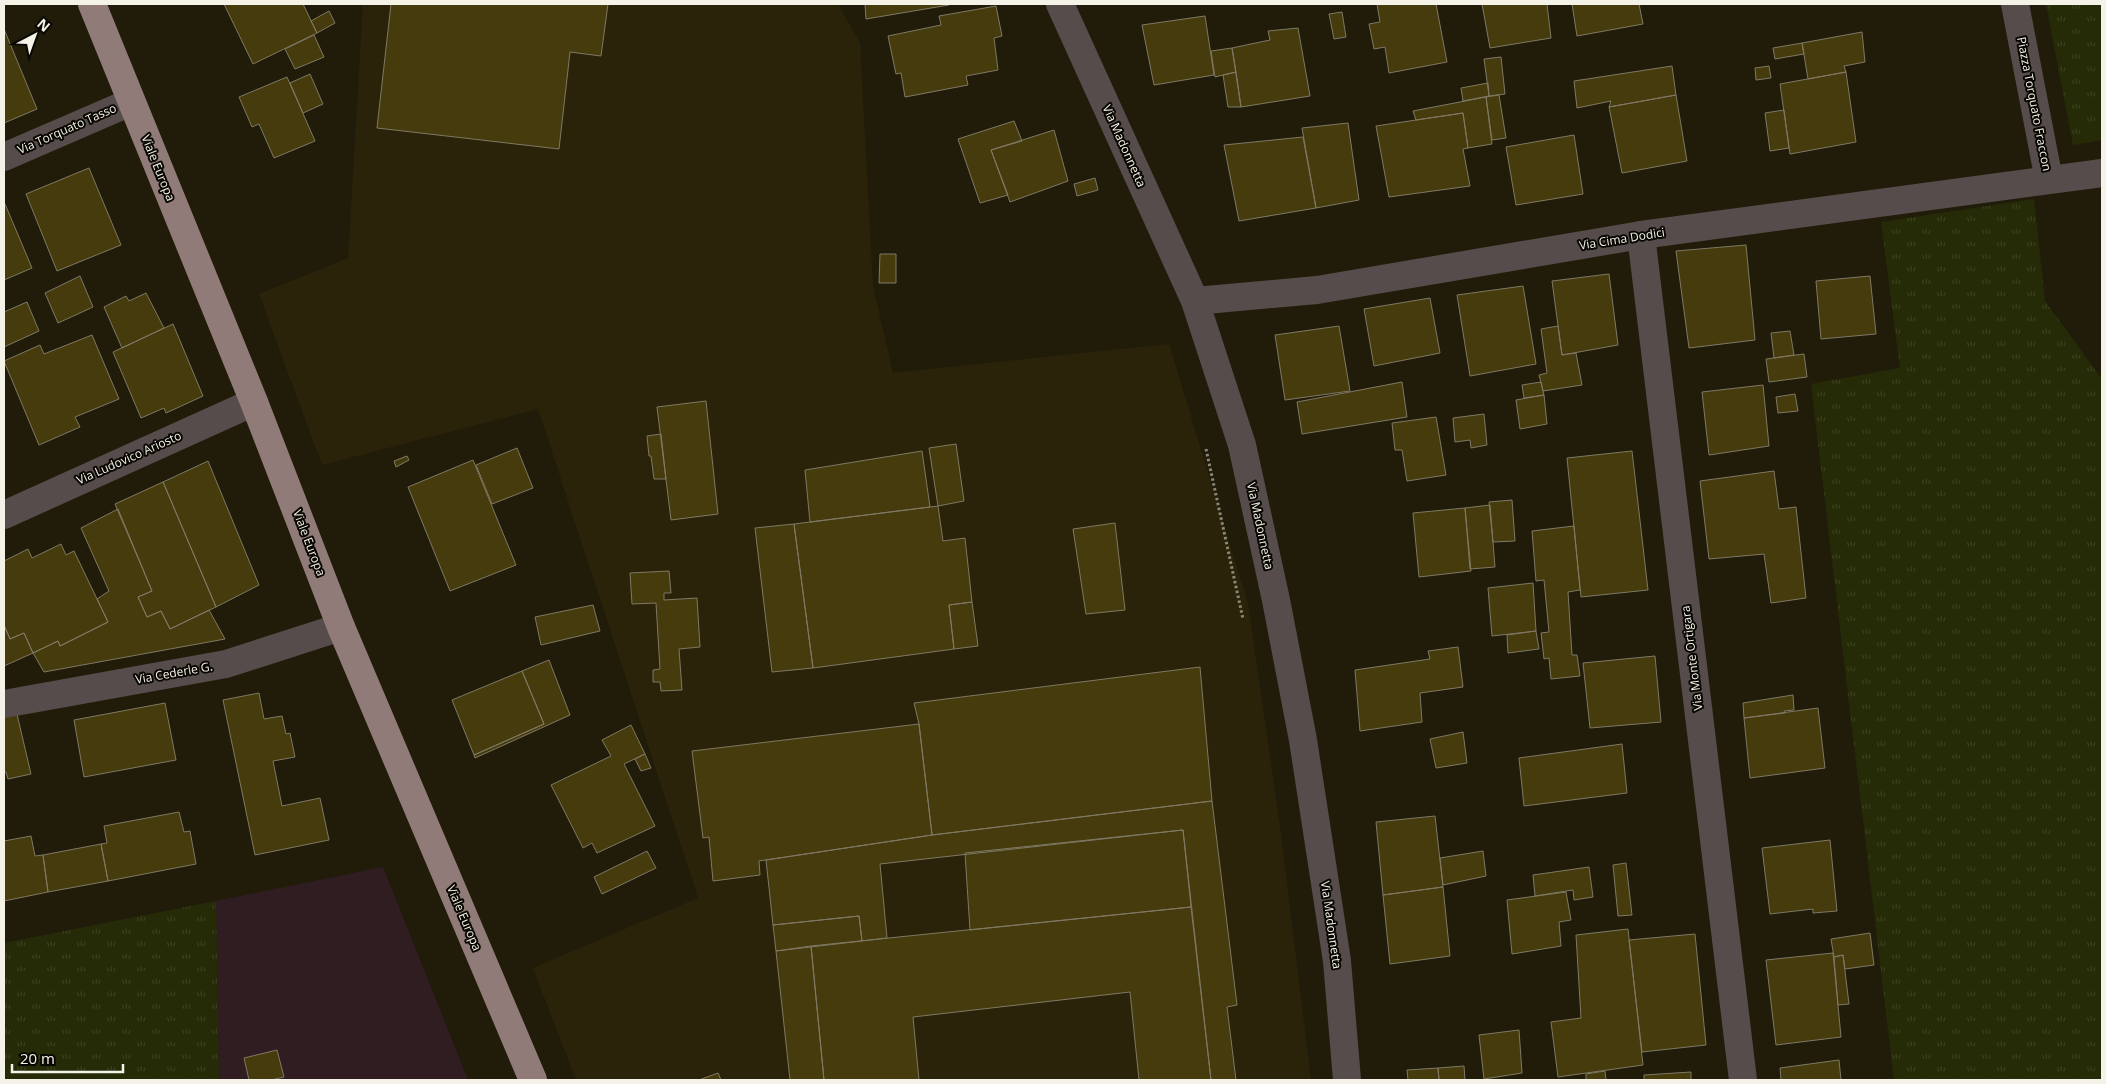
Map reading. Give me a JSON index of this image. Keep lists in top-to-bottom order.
{
  "streets": {
    "main road": ["Viale Europa"],
    "street": [
      "Piazza Torquato Fraccon",
      "Via Torquato Tasso",
      "Via Madonnetta",
      "Via Cima Dodici",
      "Via Ludovico Ariosto",
      "Via Monte Ortigara",
      "Via Cederle G."
    ]
  },
  "crossings": [
    ["Piazza Torquato Fraccon", "Via Cima Dodici"],
    ["Via Torquato Tasso", "Viale Europa"],
    ["Via Madonnetta", "Via Cima Dodici"],
    ["Viale Europa", "Via Ludovico Ariosto"],
    ["Viale Europa", "Via Cederle G."],
    ["Via Cima Dodici", "Via Monte Ortigara"]
  ],
  "scale_bar": "20 m",
  "north": "top right"
}
